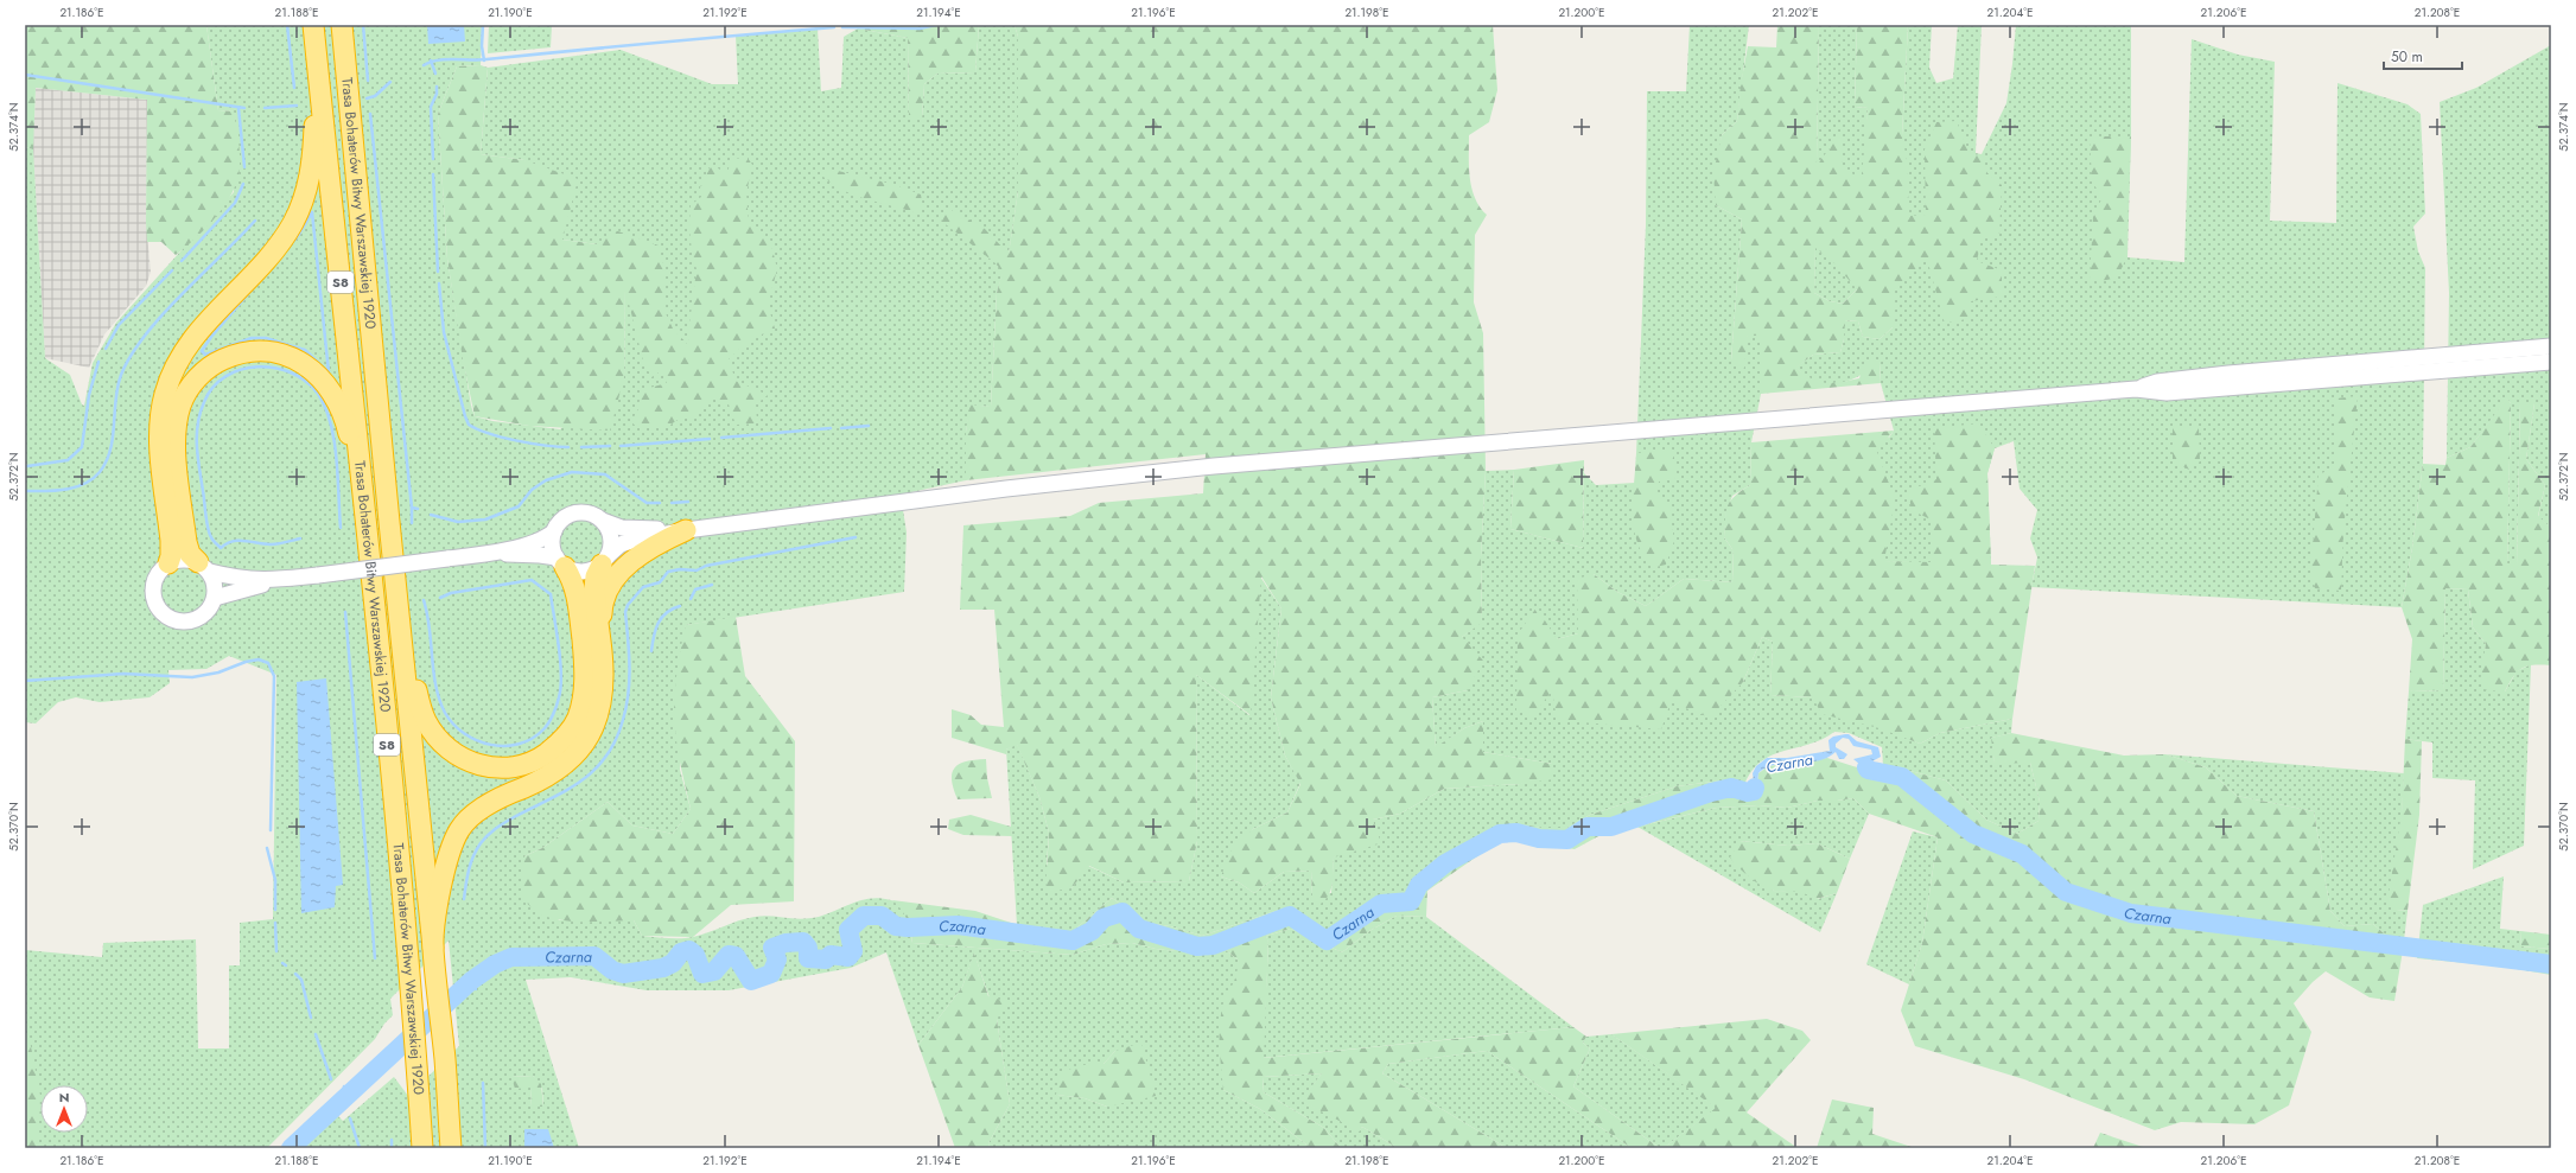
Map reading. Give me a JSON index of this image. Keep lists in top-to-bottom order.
{
  "streets": {
    "highway": ["Trasa Bohaterów Bitwy Warszawskiej 1920", "S8"]
  },
  "water": ["Czarna"],
  "scale_bar": "50 m",
  "north": "top",
  "coordinates": [
    "21.186°E",
    "21.188°E",
    "21.190°E",
    "21.192°E",
    "21.194°E",
    "21.196°E",
    "21.198°E",
    "21.200°E",
    "21.202°E",
    "21.204°E",
    "21.206°E",
    "21.208°E",
    "52.374°N",
    "52.372°N",
    "52.370°N"
  ]
}
